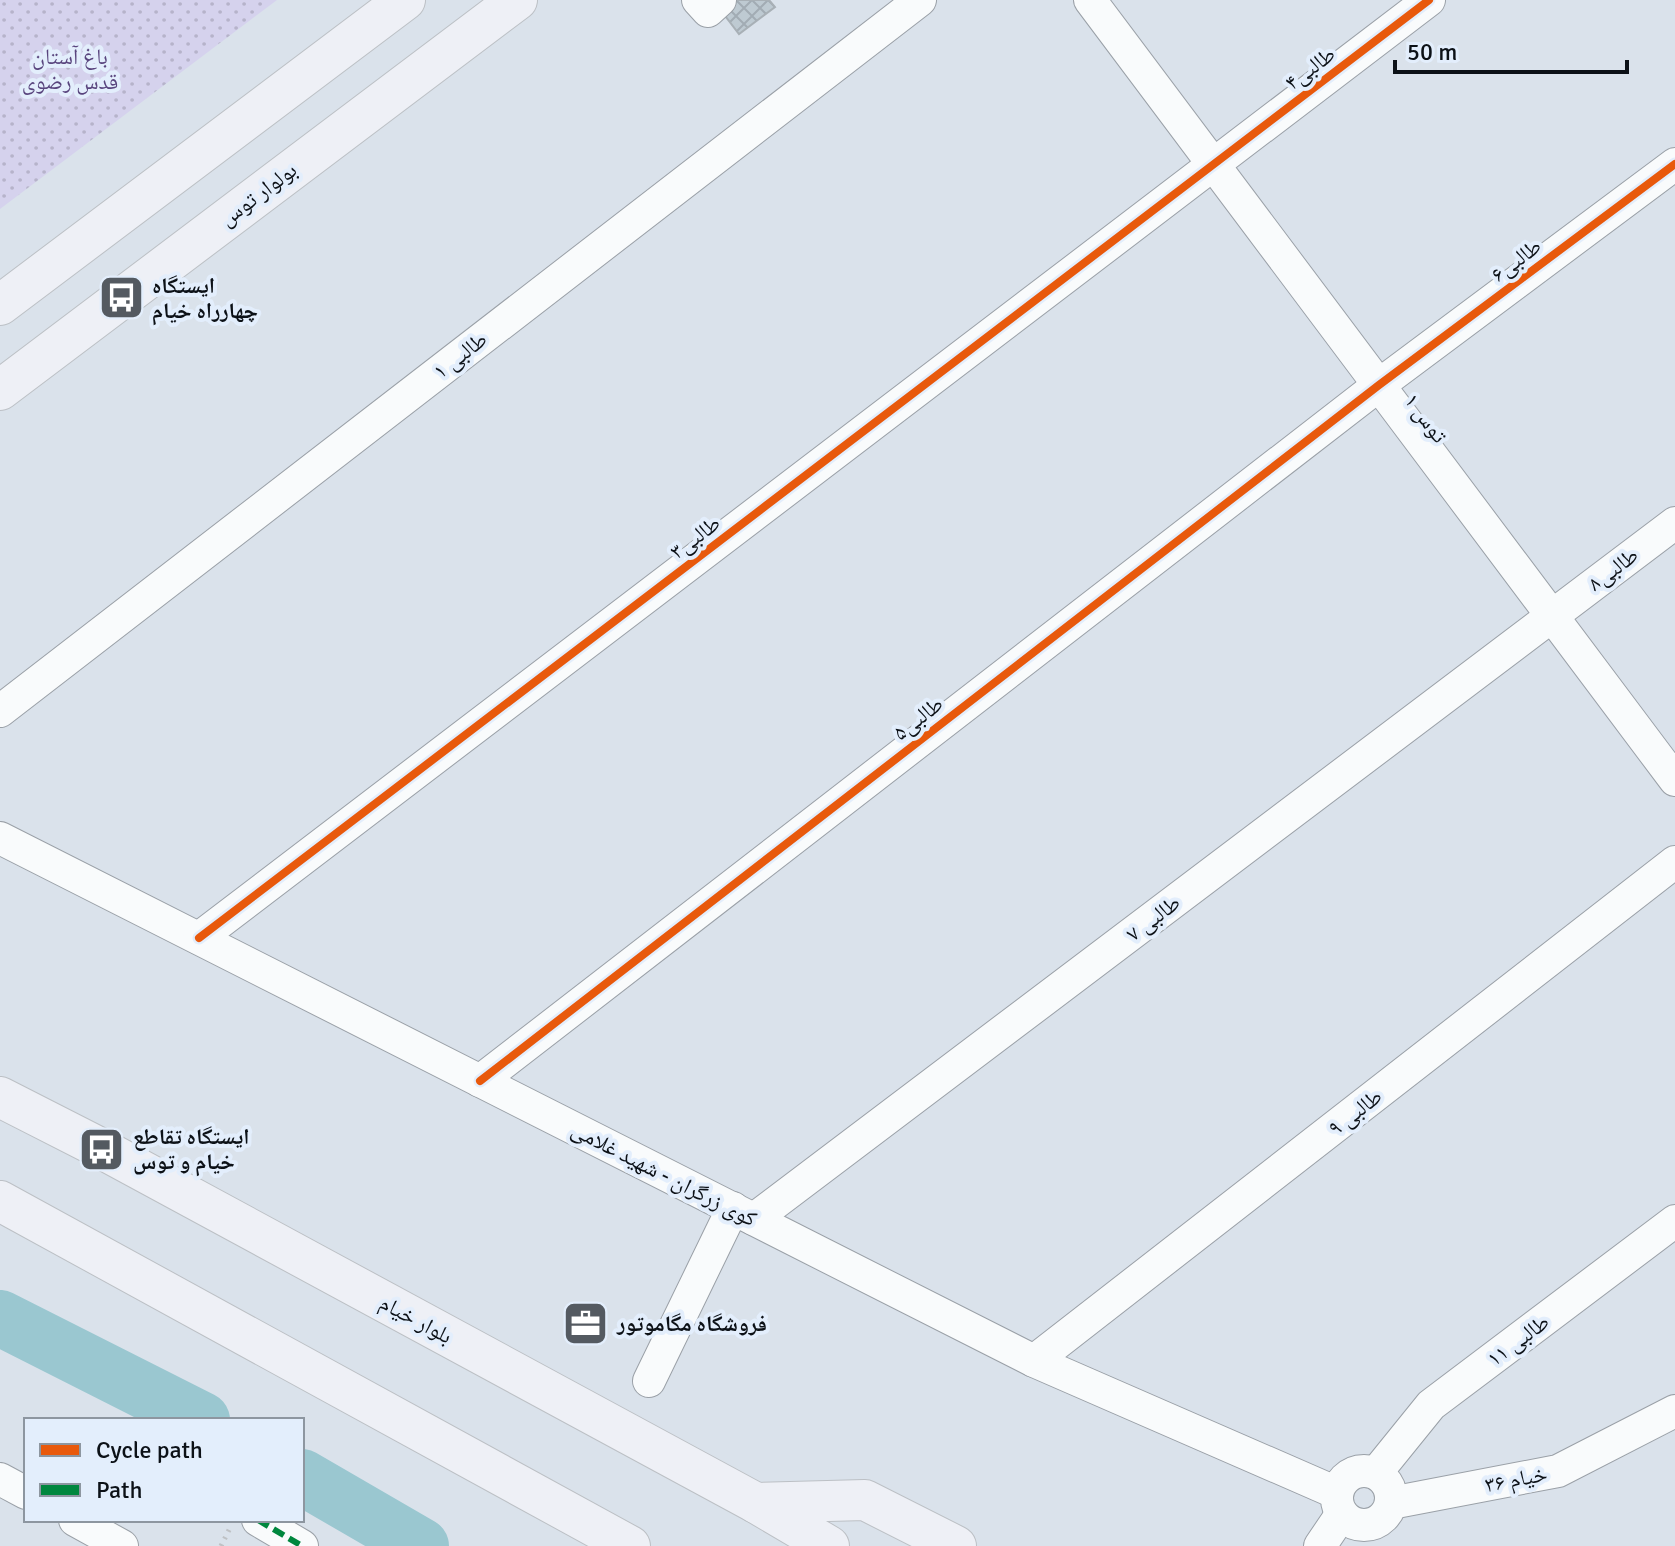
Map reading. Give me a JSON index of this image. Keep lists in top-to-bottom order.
{
  "streets": {
    "main road": ["بولوار توس", "بلوار خیام"],
    "street": [
      "طالبی۴",
      "طالبی۶",
      "طالبی ۱",
      "توس ۱",
      "طالبی۳",
      "طالبی۸",
      "طالبی۵",
      "طالبی ۷",
      "طالبی ۹",
      "کوی زرگران - شهید غلامی",
      "طالبی ۱۱",
      "خیام ۳۶"
    ]
  },
  "crossings": [
    ["طالبی۴", "توس ۱"],
    ["طالبی۴", "طالبی۳"],
    ["طالبی۶", "توس ۱"],
    ["طالبی۶", "طالبی۵"],
    ["توس ۱", "طالبی۳"],
    ["توس ۱", "طالبی۸"],
    ["توس ۱", "طالبی۵"],
    ["توس ۱", "طالبی ۷"],
    ["طالبی۳", "کوی زرگران - شهید غلامی"],
    ["طالبی۸", "طالبی ۷"],
    ["طالبی۵", "کوی زرگران - شهید غلامی"],
    ["طالبی ۷", "کوی زرگران - شهید غلامی"],
    ["طالبی ۹", "کوی زرگران - شهید غلامی"],
    ["کوی زرگران - شهید غلامی", "طالبی ۱۱"],
    ["کوی زرگران - شهید غلامی", "خیام ۳۶"],
    ["طالبی ۱۱", "خیام ۳۶"]
  ],
  "parks": ["باغ آستان قدس رضوی"],
  "places": {
    "bus stop": ["ایستگاه چهارراه خیام", "ایستگاه تقاطع خیام و توس"],
    "office": ["فروشگاه مگاموتور"]
  },
  "legend": ["Cycle path", "Path"],
  "scale_bar": "50 m"
}
